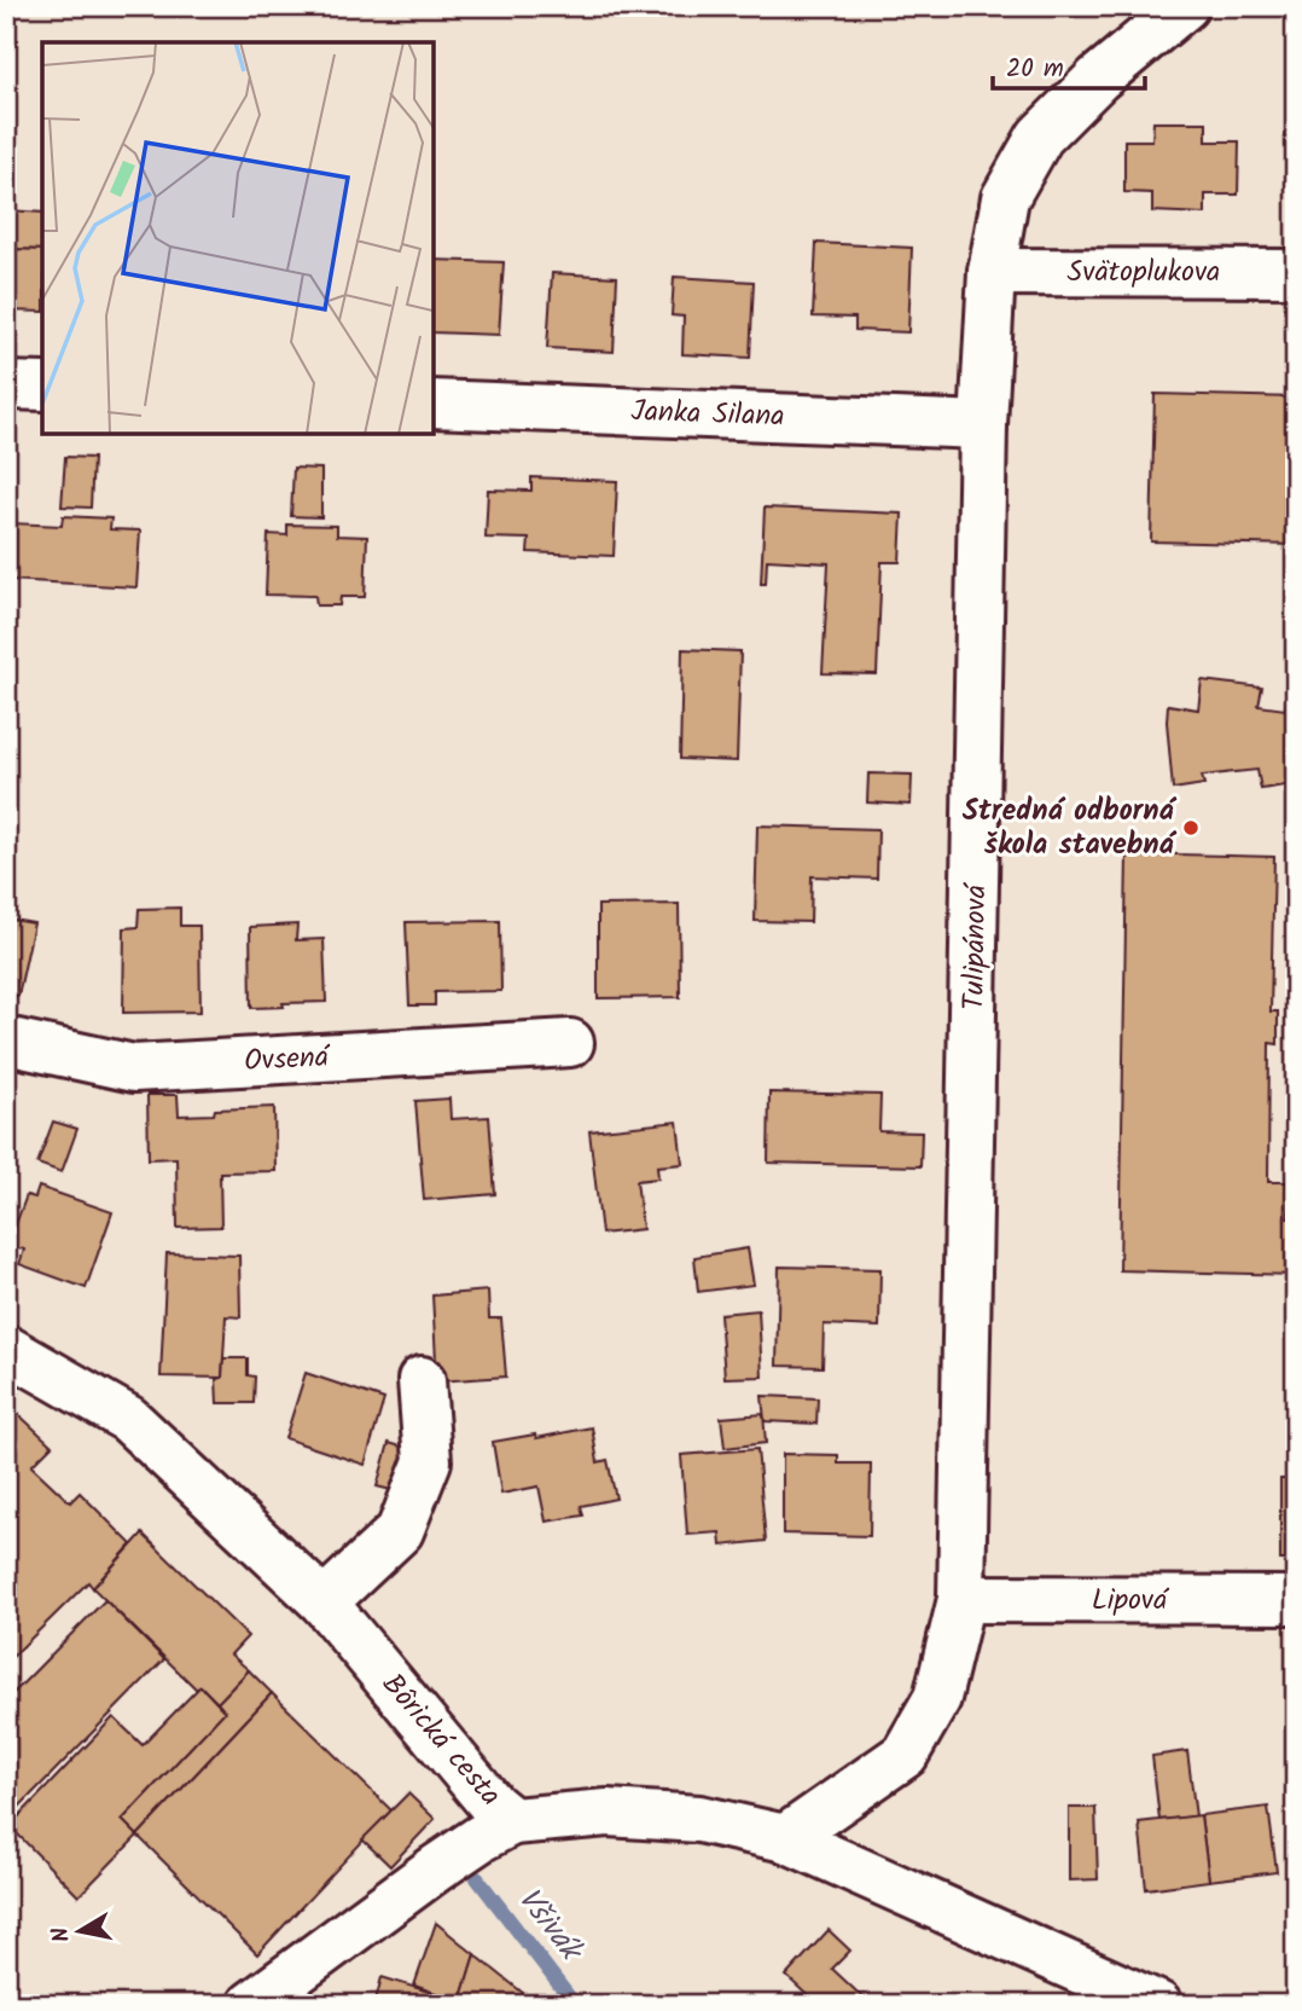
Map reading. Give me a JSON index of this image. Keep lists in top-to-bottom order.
{
  "streets": {
    "street": [
      "Svätoplukova",
      "Janka Silana",
      "Tulipánová",
      "Ovsená",
      "Lipová",
      "Bôrická cesta"
    ]
  },
  "crossings": [
    ["Svätoplukova", "Tulipánová"],
    ["Janka Silana", "Tulipánová"],
    ["Tulipánová", "Lipová"],
    ["Tulipánová", "Bôrická cesta"]
  ],
  "water": ["Všivák"],
  "places": ["Stredná odborná škola stavebná"],
  "scale_bar": "20 m",
  "north": "left"
}
